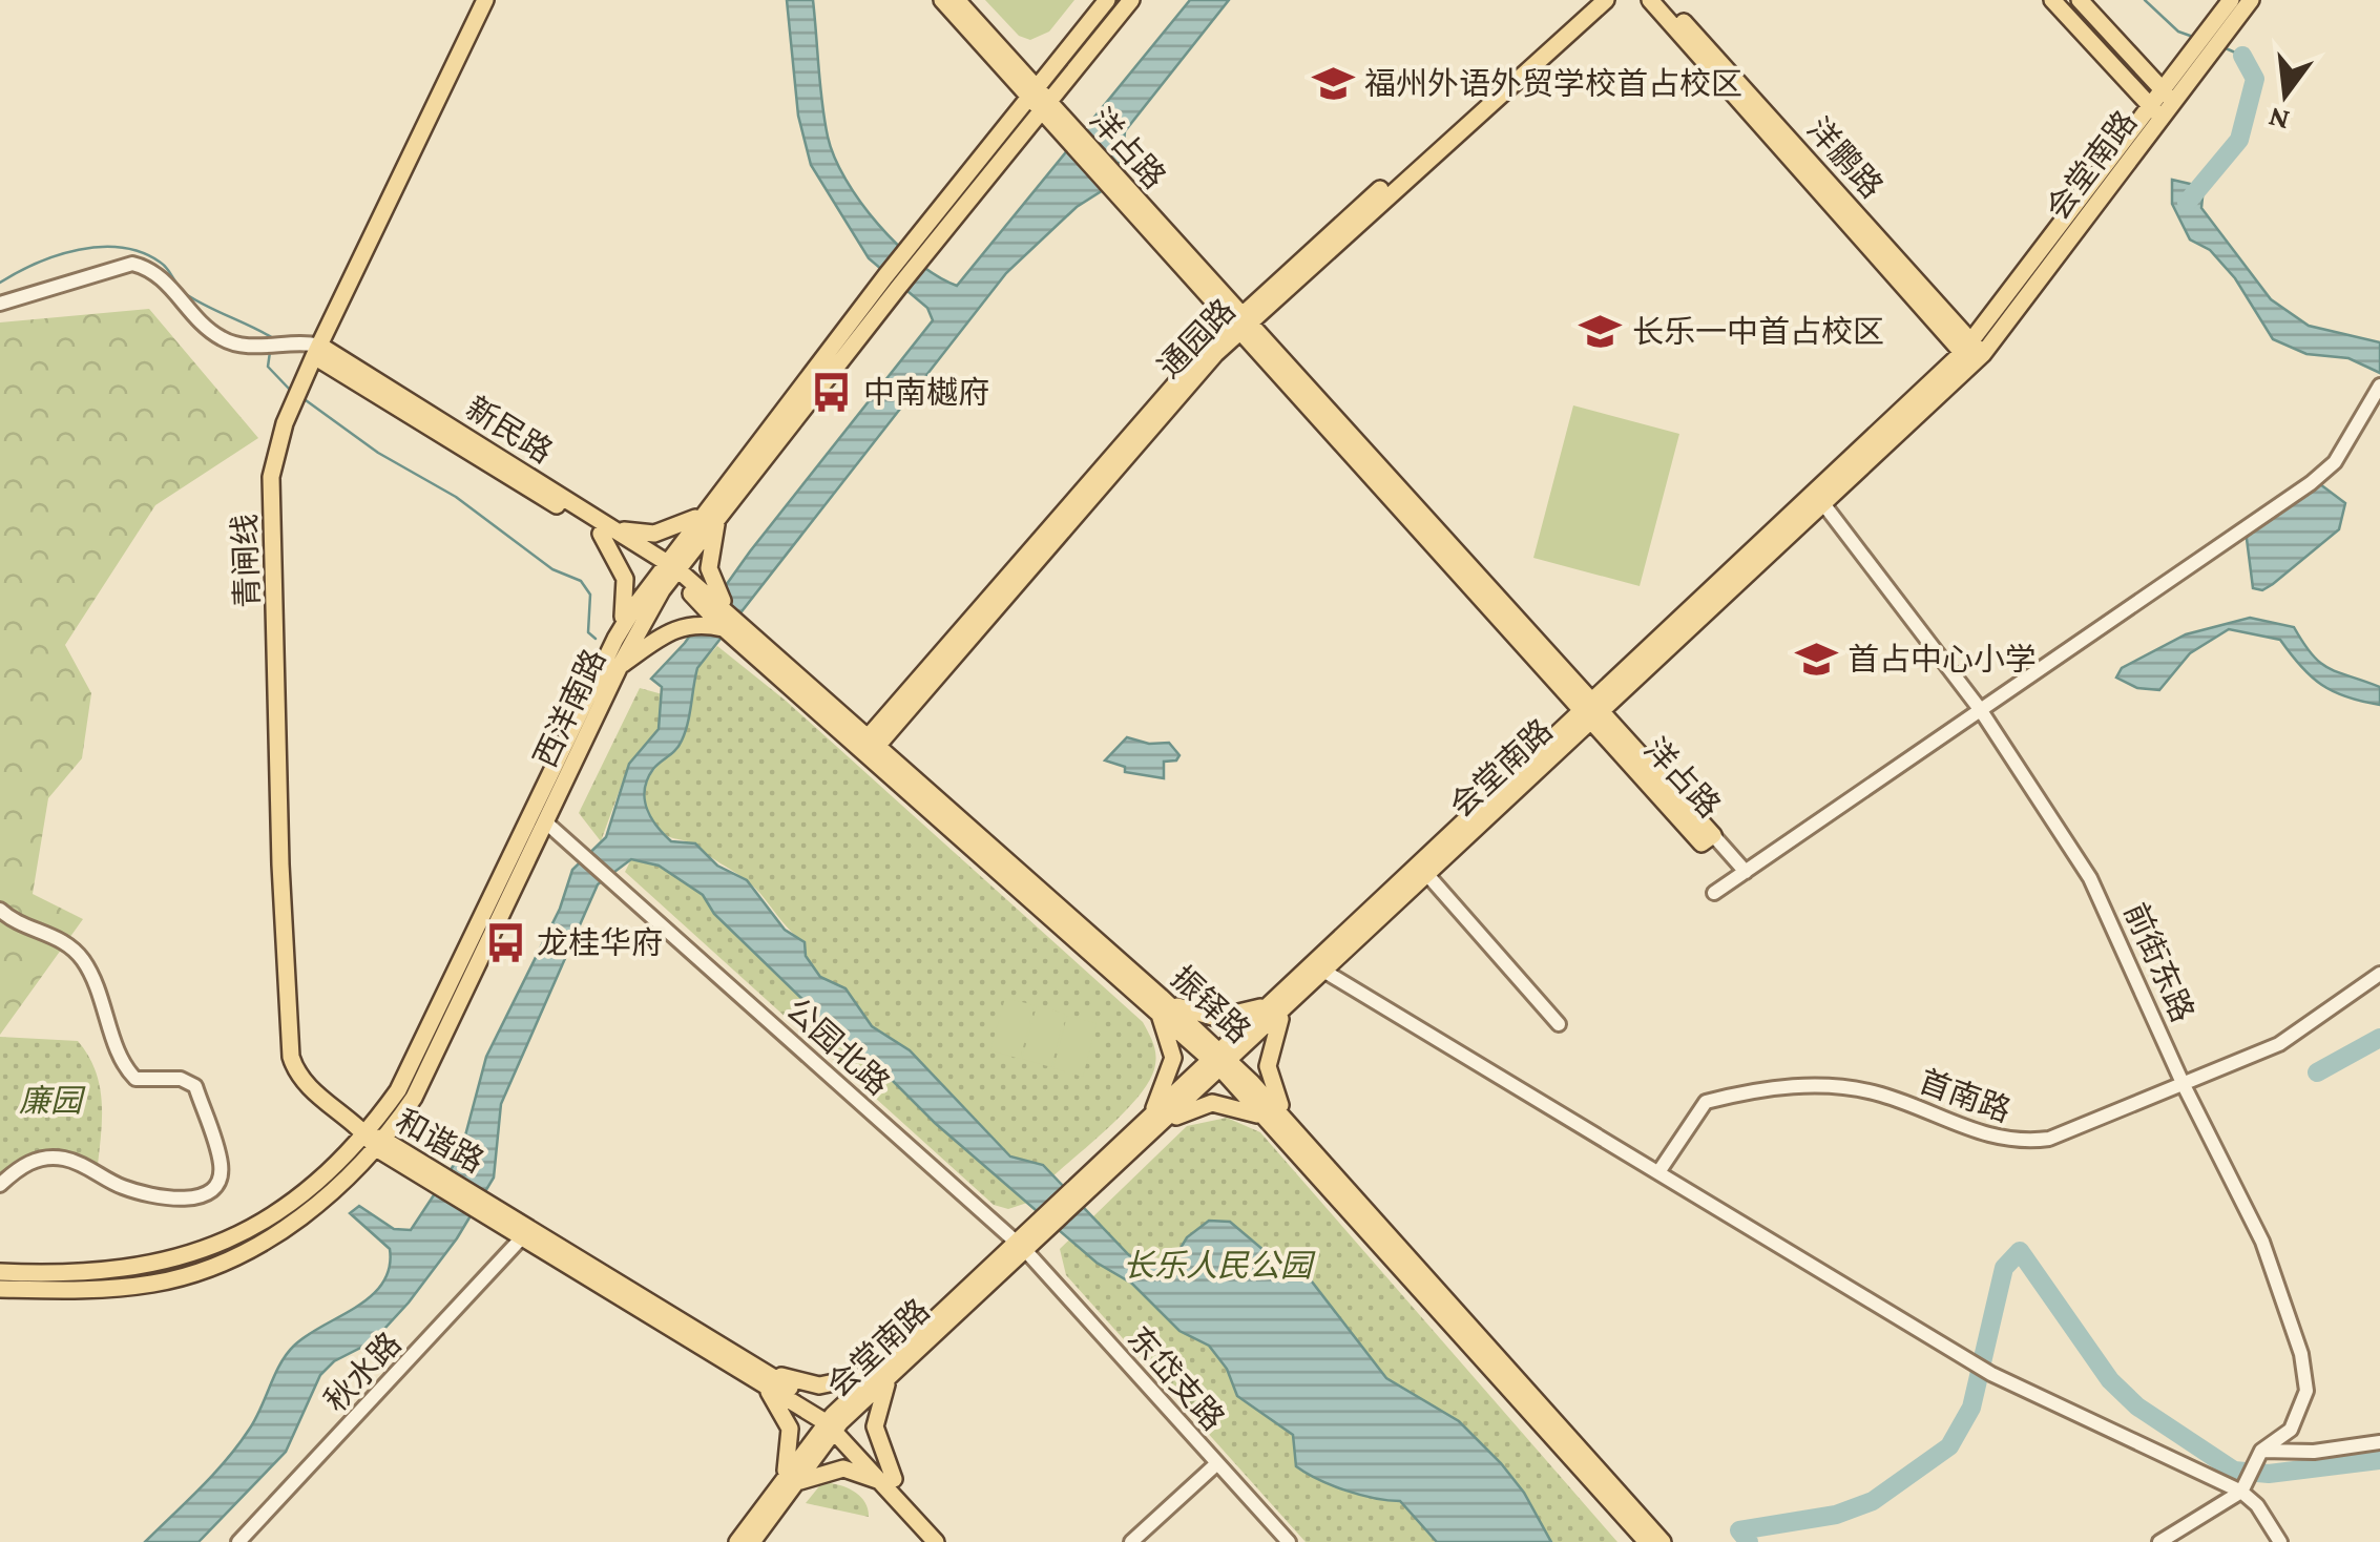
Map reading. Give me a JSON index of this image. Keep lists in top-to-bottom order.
{
  "streets": {
    "main road": [
      "洋占路",
      "洋鹏路",
      "会堂南路",
      "通园路",
      "新民路",
      "青闸线",
      "西洋南路",
      "振铎路",
      "和谐路"
    ],
    "street": [
      "前街东路",
      "公园北路",
      "首南路",
      "秋水路",
      "东岱支路"
    ]
  },
  "crossings": [
    ["洋占路", "会堂南路"],
    ["洋占路", "通园路"],
    ["洋占路", "西洋南路"],
    ["洋鹏路", "会堂南路"],
    ["会堂南路", "前街东路"],
    ["会堂南路", "振铎路"],
    ["会堂南路", "公园北路"],
    ["会堂南路", "和谐路"],
    ["会堂南路", "东岱支路"],
    ["通园路", "振铎路"],
    ["新民路", "青闸线"],
    ["新民路", "西洋南路"],
    ["新民路", "振铎路"],
    ["青闸线", "西洋南路"],
    ["青闸线", "和谐路"],
    ["西洋南路", "振铎路"],
    ["西洋南路", "公园北路"],
    ["西洋南路", "和谐路"],
    ["前街东路", "首南路"],
    ["公园北路", "东岱支路"],
    ["和谐路", "秋水路"]
  ],
  "parks": ["廉园", "长乐人民公园"],
  "places": {
    "school or university": ["福州外语外贸学校首占校区", "长乐一中首占校区", "首占中心小学"],
    "bus stop": ["中南樾府", "龙桂华府"]
  },
  "north": "bottom"
}
